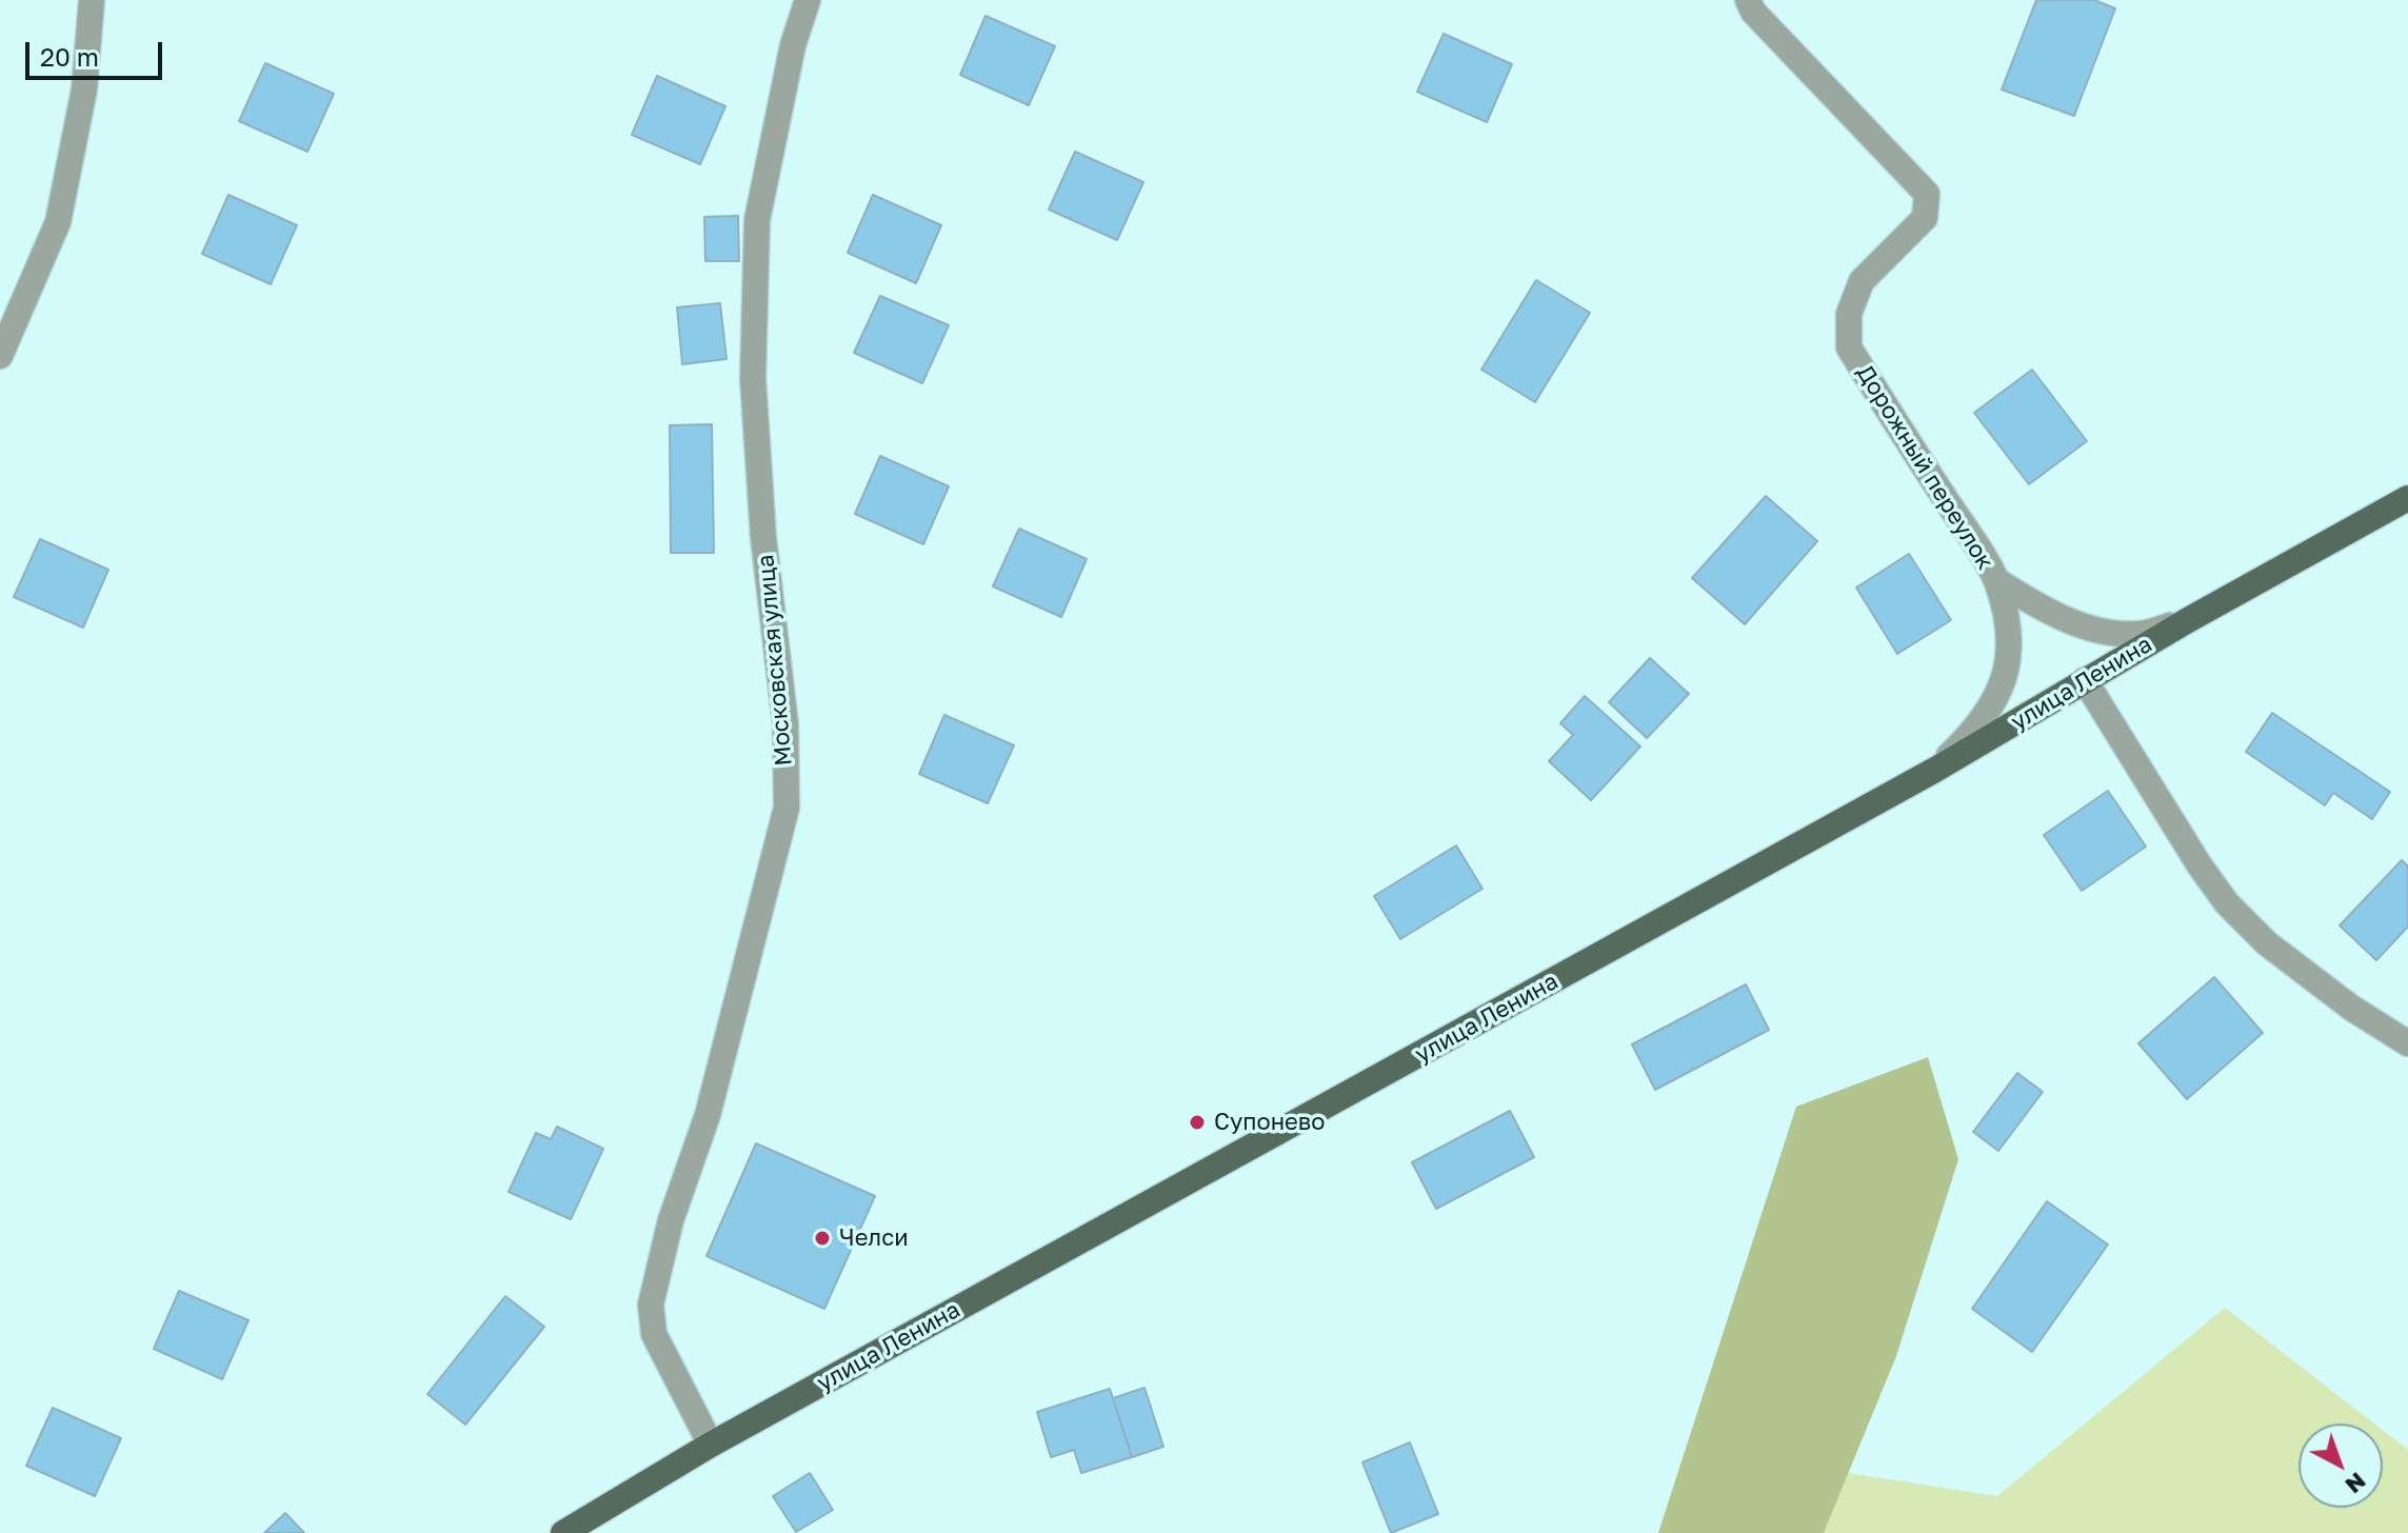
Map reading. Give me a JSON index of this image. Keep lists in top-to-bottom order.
{
  "streets": {
    "main road": ["улица Ленина"],
    "street": ["Дорожный переулок", "Московская улица"]
  },
  "crossings": [
    ["Московская улица", "улица Ленина"]
  ],
  "places": ["Супонево", "Челси"],
  "scale_bar": "20 m",
  "north": "bottom right"
}
